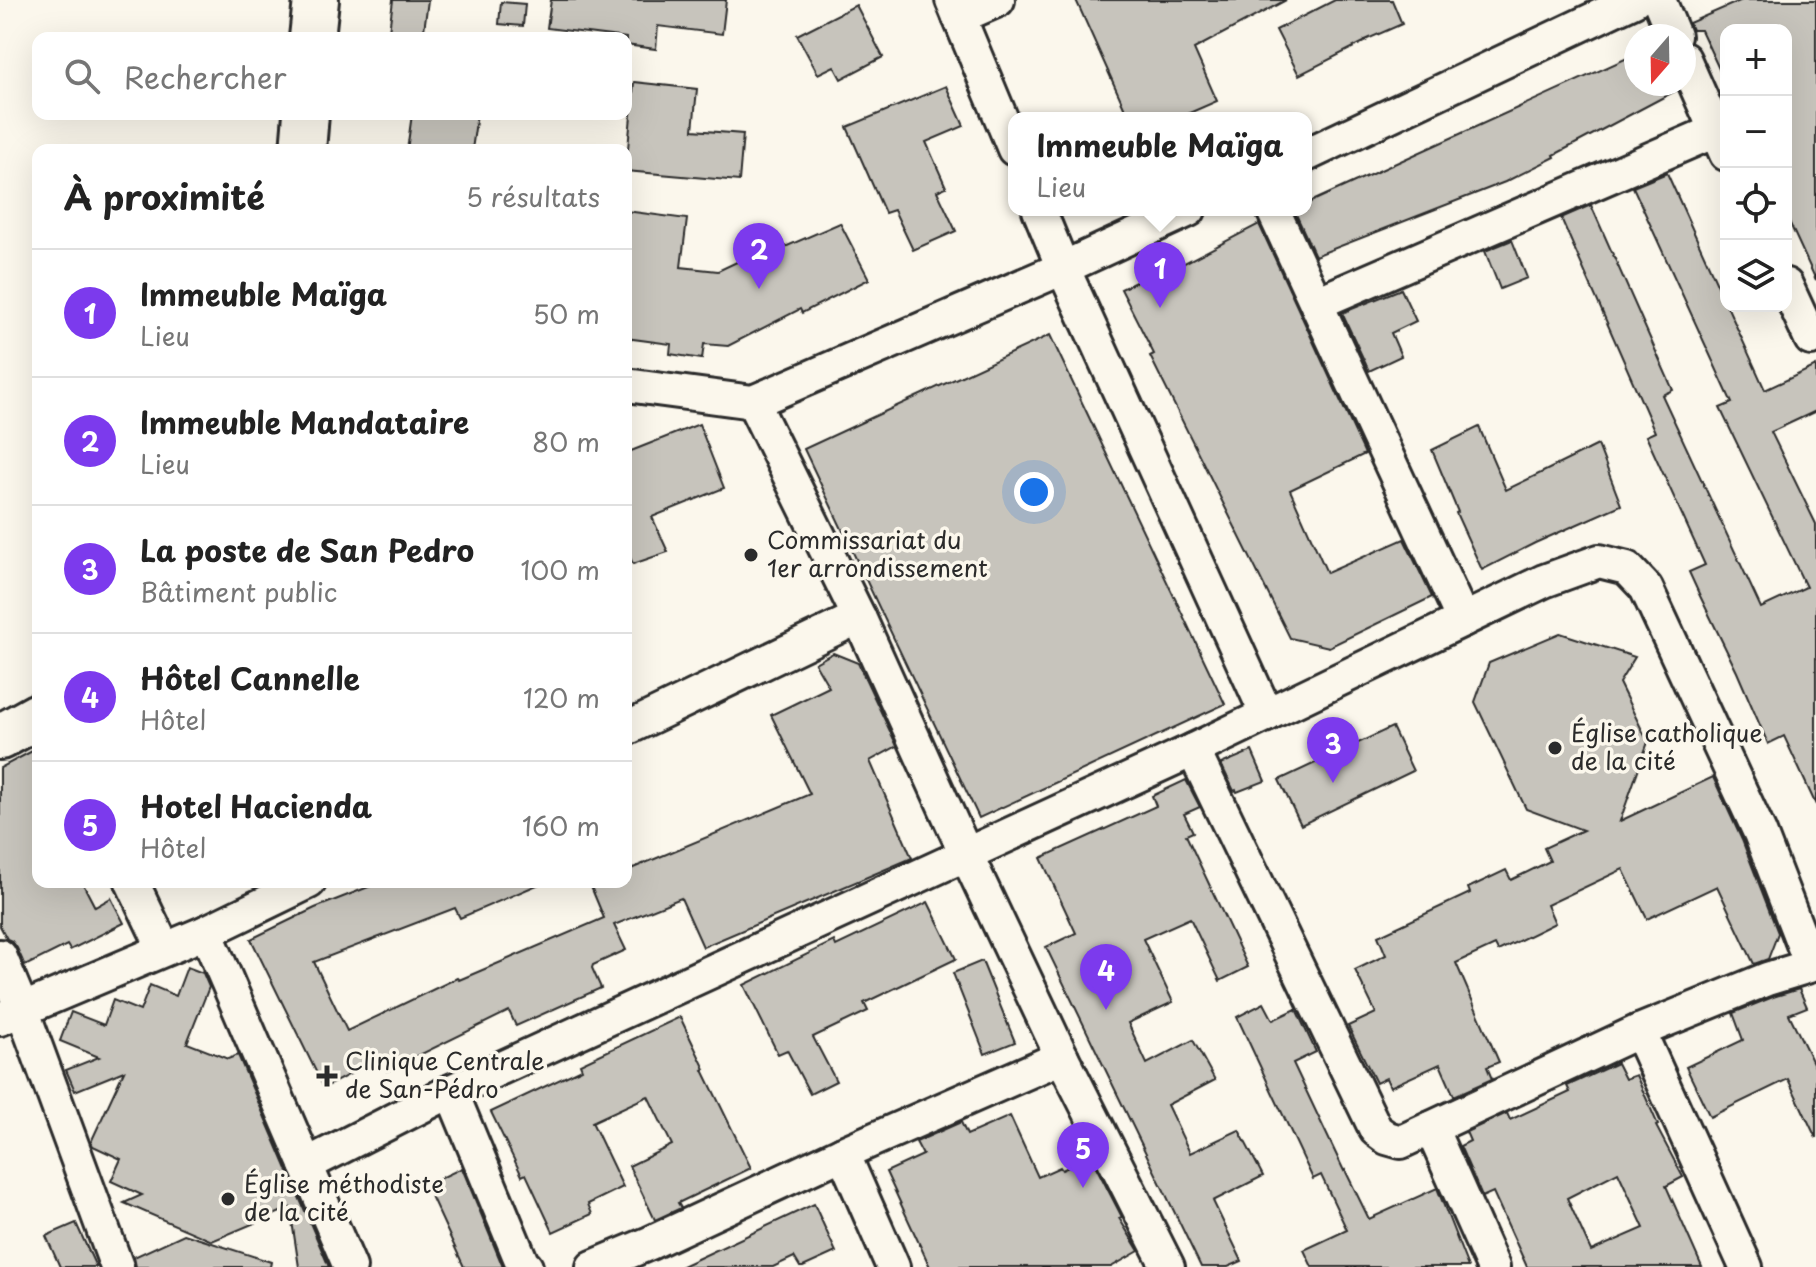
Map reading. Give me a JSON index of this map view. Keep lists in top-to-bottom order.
{
  "places": {
    "other": ["Commissariat du 1er arrondissement", "Église catholique de la cité", "Église méthodiste de la cité"],
    "health": ["Clinique Centrale de San-Pédro"]
  },
  "north": "bottom",
  "page": {
    "map_buttons": ["+", "−"],
    "search": "Rechercher",
    "popup": ["Immeuble Maïga", "Lieu"],
    "heading": ["À proximité", "5 résultats"],
    "pins": [
      "2",
      "1",
      "3",
      "4",
      "5"
    ],
    "list": [
      {
        "mark": "1",
        "name": "Immeuble Maïga",
        "note": "Lieu",
        "value": "50 m"
      },
      {
        "mark": "2",
        "name": "Immeuble Mandataire",
        "note": "Lieu",
        "value": "80 m"
      },
      {
        "mark": "3",
        "name": "La poste de San Pedro",
        "note": "Bâtiment public",
        "value": "100 m"
      },
      {
        "mark": "4",
        "name": "Hôtel Cannelle",
        "note": "Hôtel",
        "value": "120 m"
      },
      {
        "mark": "5",
        "name": "Hotel Hacienda",
        "note": "Hôtel",
        "value": "160 m"
      }
    ]
  }
}
